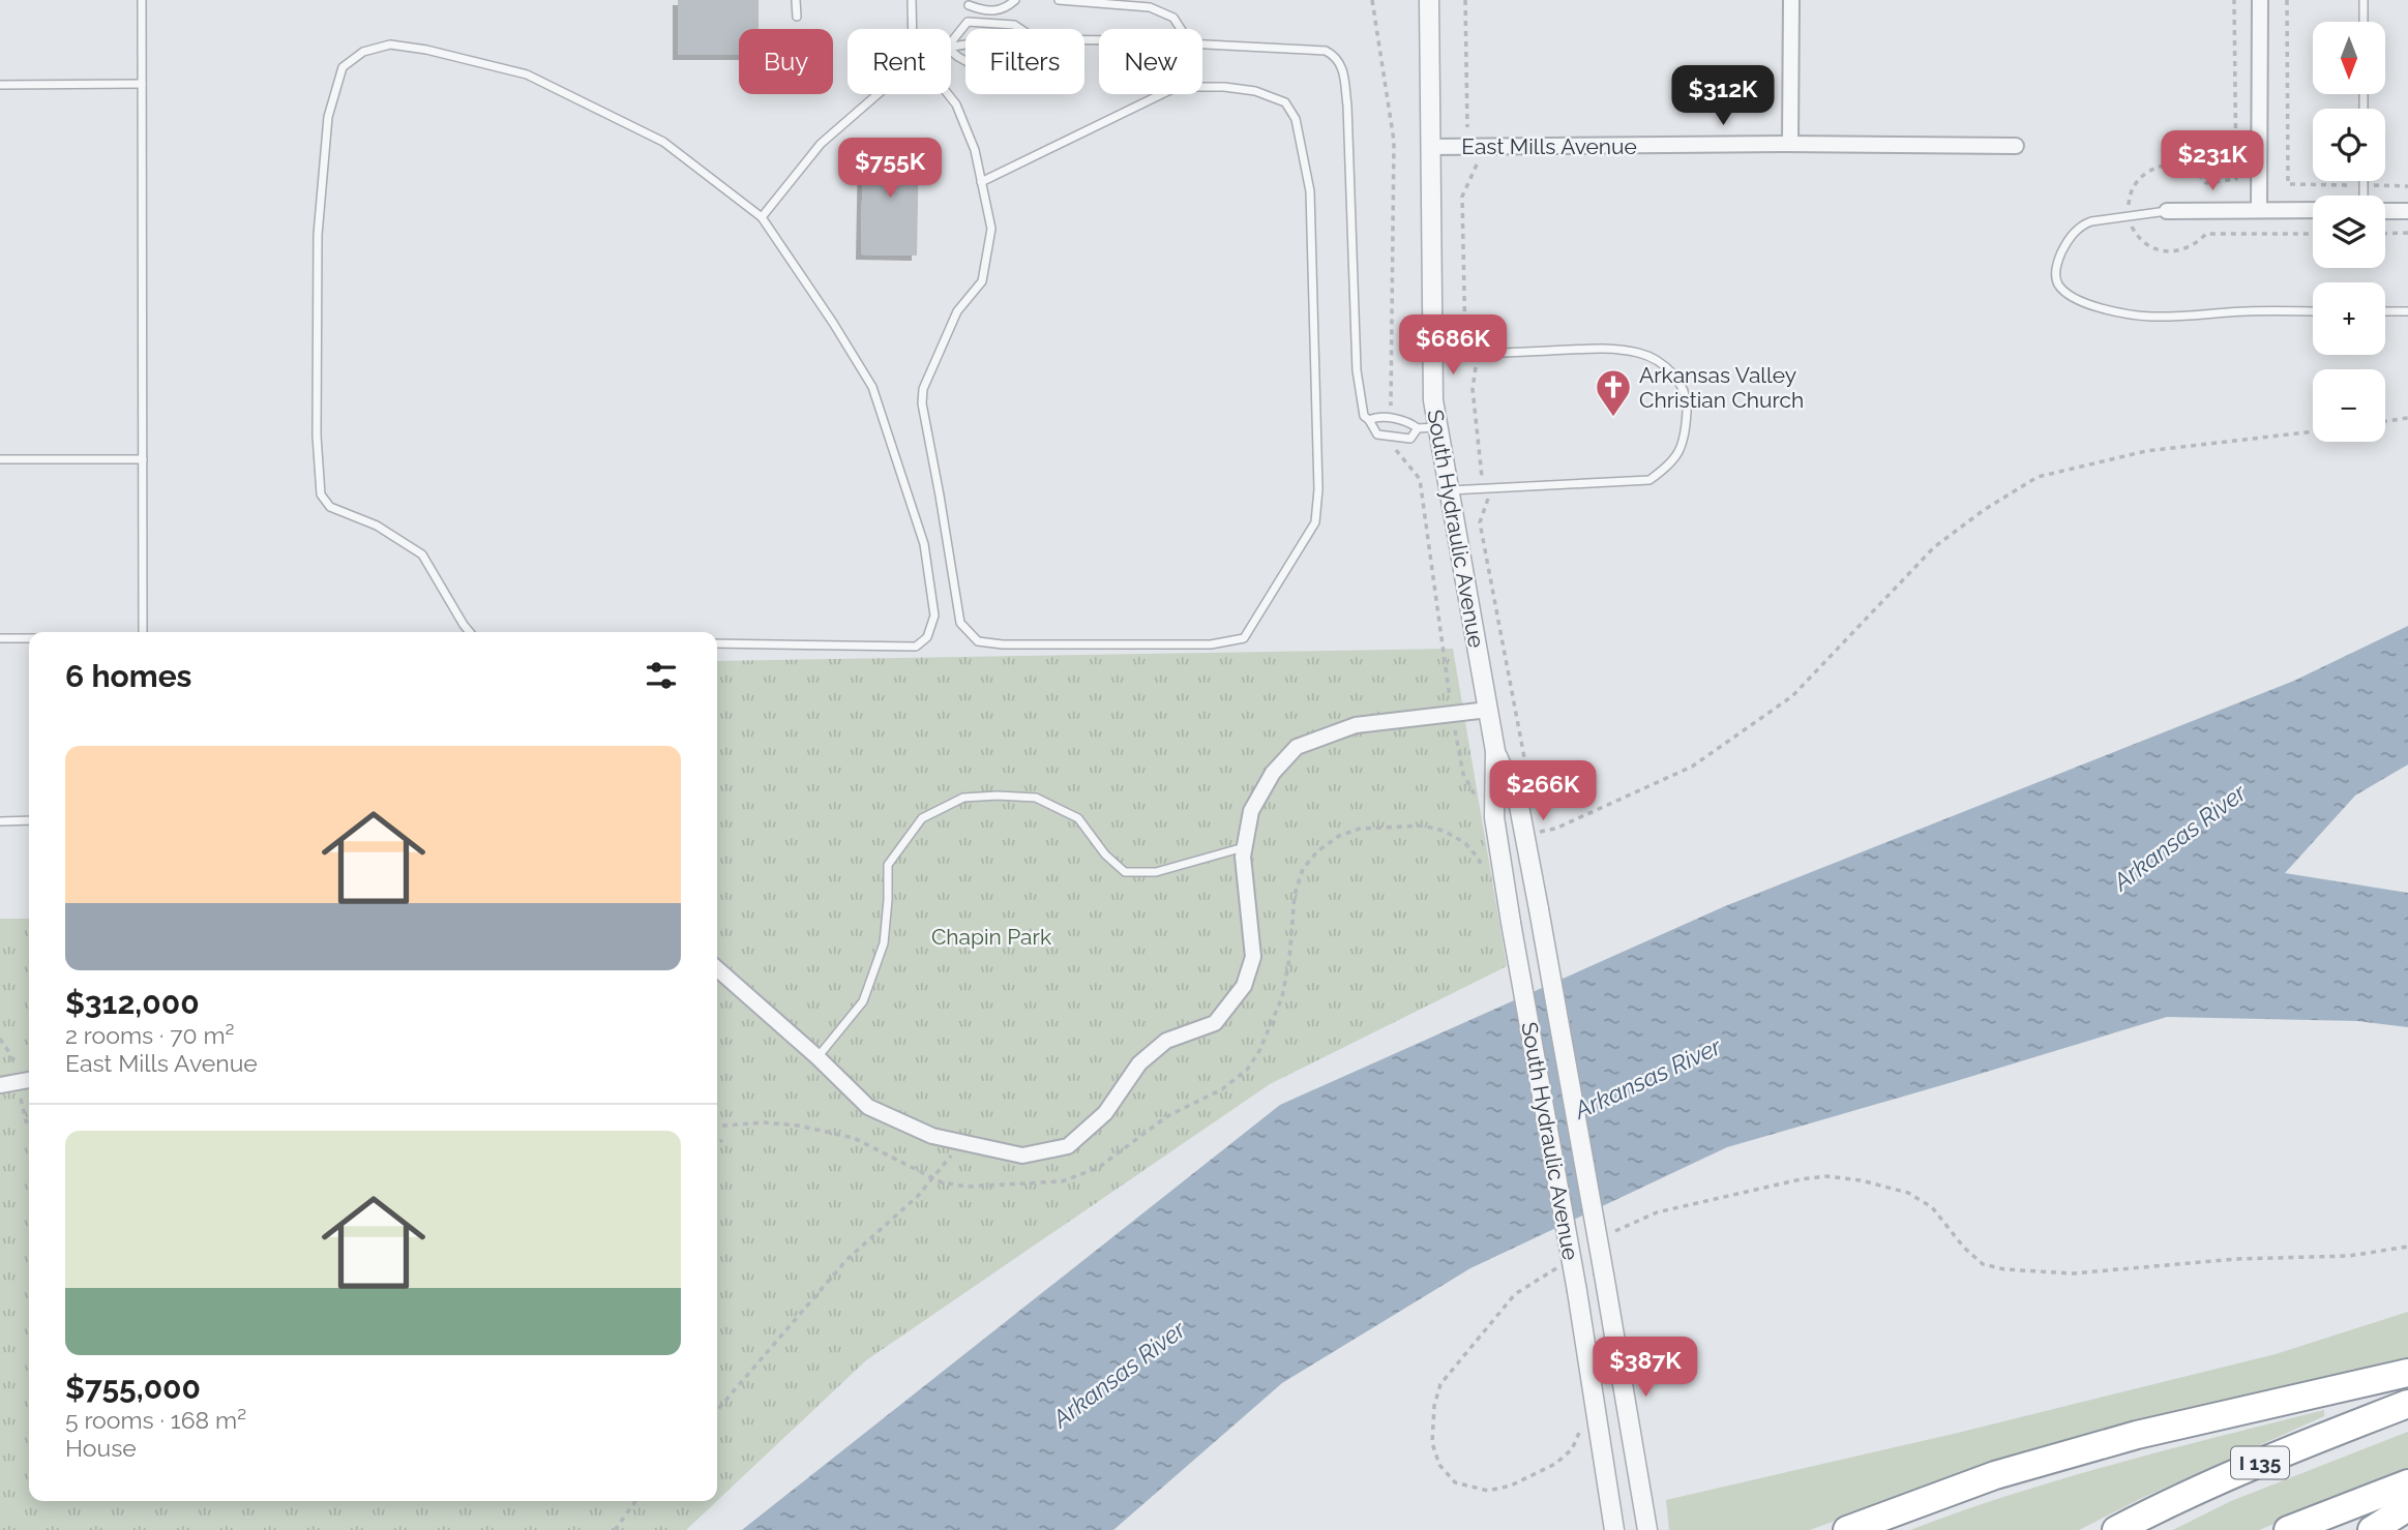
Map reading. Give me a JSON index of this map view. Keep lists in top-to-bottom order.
{
  "streets": {
    "highway": ["I 135"],
    "street": ["East Mills Avenue", "South Hydraulic Avenue"]
  },
  "crossings": [
    ["East Mills Avenue", "South Hydraulic Avenue"]
  ],
  "water": ["Arkansas River"],
  "parks": ["Chapin Park"],
  "places": {
    "church": ["Arkansas Valley Christian Church"]
  },
  "north": "bottom",
  "page": {
    "map_buttons": ["+", "−"],
    "chip": [
      "Buy",
      "Rent",
      "Filters",
      "New"
    ],
    "price": [
      "$312K",
      "$231K",
      "$755K",
      "$686K",
      "$266K",
      "$387K"
    ],
    "heading": "6 homes",
    "list": [
      {
        "name": "$312,000",
        "note": "2 rooms · 70 m² · East Mills Avenue"
      },
      {
        "name": "$755,000",
        "note": "5 rooms · 168 m² · House"
      }
    ]
  }
}
